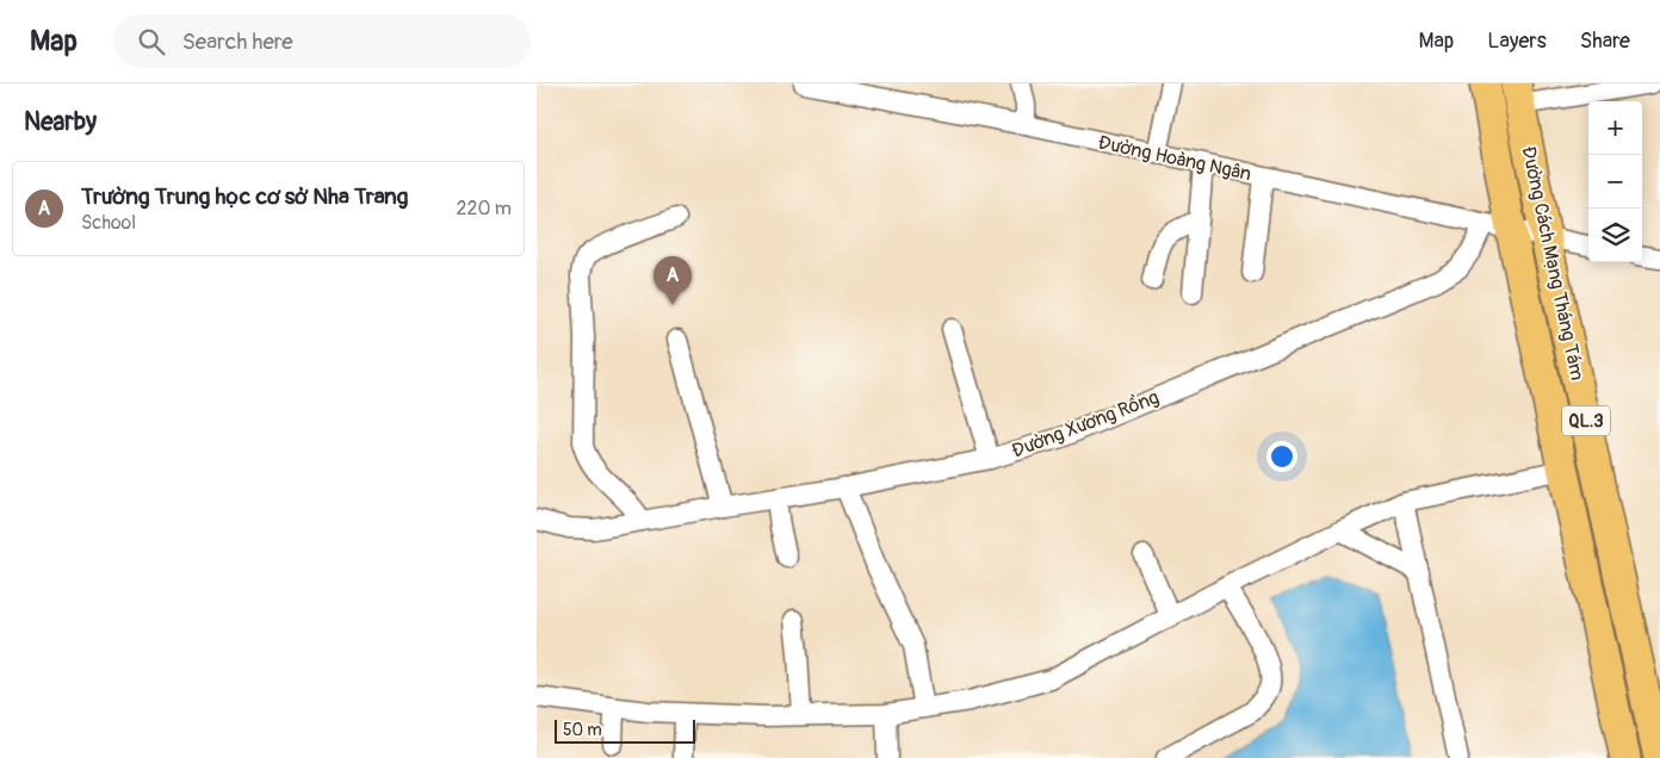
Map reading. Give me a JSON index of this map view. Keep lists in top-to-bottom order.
{
  "streets": {
    "highway": ["Đường Cách Mạng Tháng Tám", "QL.3"],
    "street": ["Đường Hoàng Ngân", "Đường Xương Rồng"]
  },
  "crossings": [
    ["Đường Hoàng Ngân", "Đường Cách Mạng Tháng Tám"],
    ["Đường Hoàng Ngân", "Đường Xương Rồng"],
    ["Đường Cách Mạng Tháng Tám", "Đường Xương Rồng"]
  ],
  "scale_bar": "50 m",
  "page": {
    "header": "Map",
    "search": "Search here",
    "nav": ["Map", "Layers", "Share"],
    "heading": "Nearby",
    "map_buttons": ["+", "−"],
    "list": [
      {
        "mark": "A",
        "name": "Trường Trung học cơ sở Nha Trang",
        "note": "School",
        "value": "220 m"
      }
    ],
    "pins": "A",
    "scale": "50 m"
  }
}
